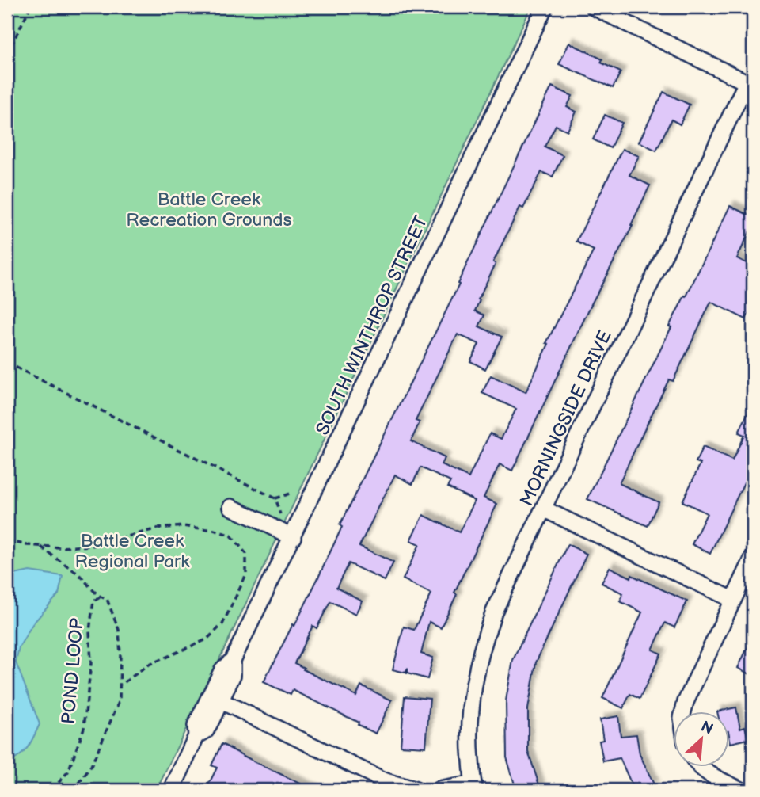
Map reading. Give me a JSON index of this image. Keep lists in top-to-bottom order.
{
  "streets": {
    "street": ["SOUTH WINTHROP STREET", "MORNINGSIDE DRIVE"],
    "path": ["POND LOOP"]
  },
  "parks": ["Battle Creek Recreation Grounds", "Battle Creek Regional Park"],
  "north": "top right"
}
